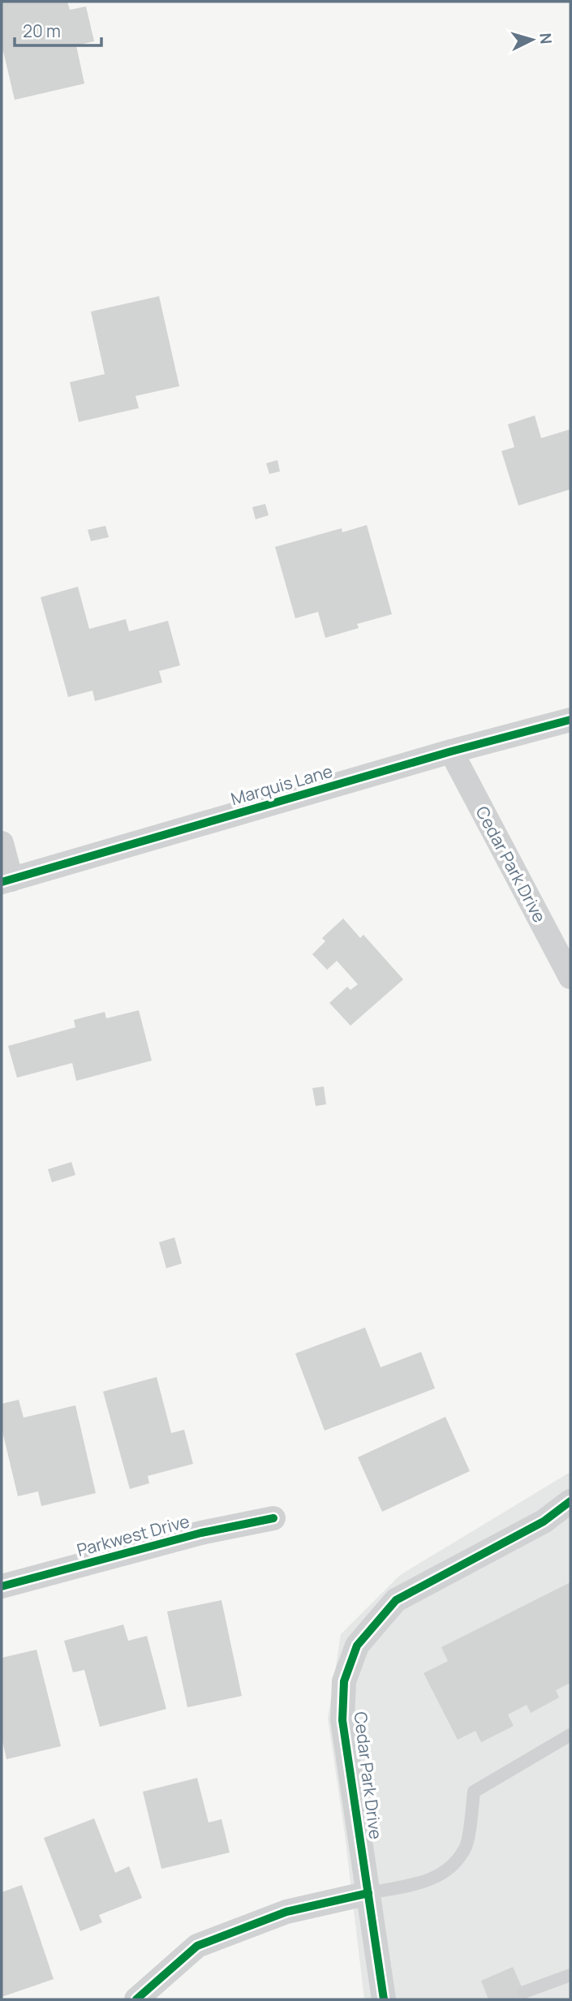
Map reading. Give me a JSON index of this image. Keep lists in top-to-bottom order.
{
  "streets": {
    "street": ["Marquis Lane", "Cedar Park Drive", "Parkwest Drive"]
  },
  "crossings": [
    ["Marquis Lane", "Cedar Park Drive"]
  ],
  "scale_bar": "20 m",
  "north": "right"
}
